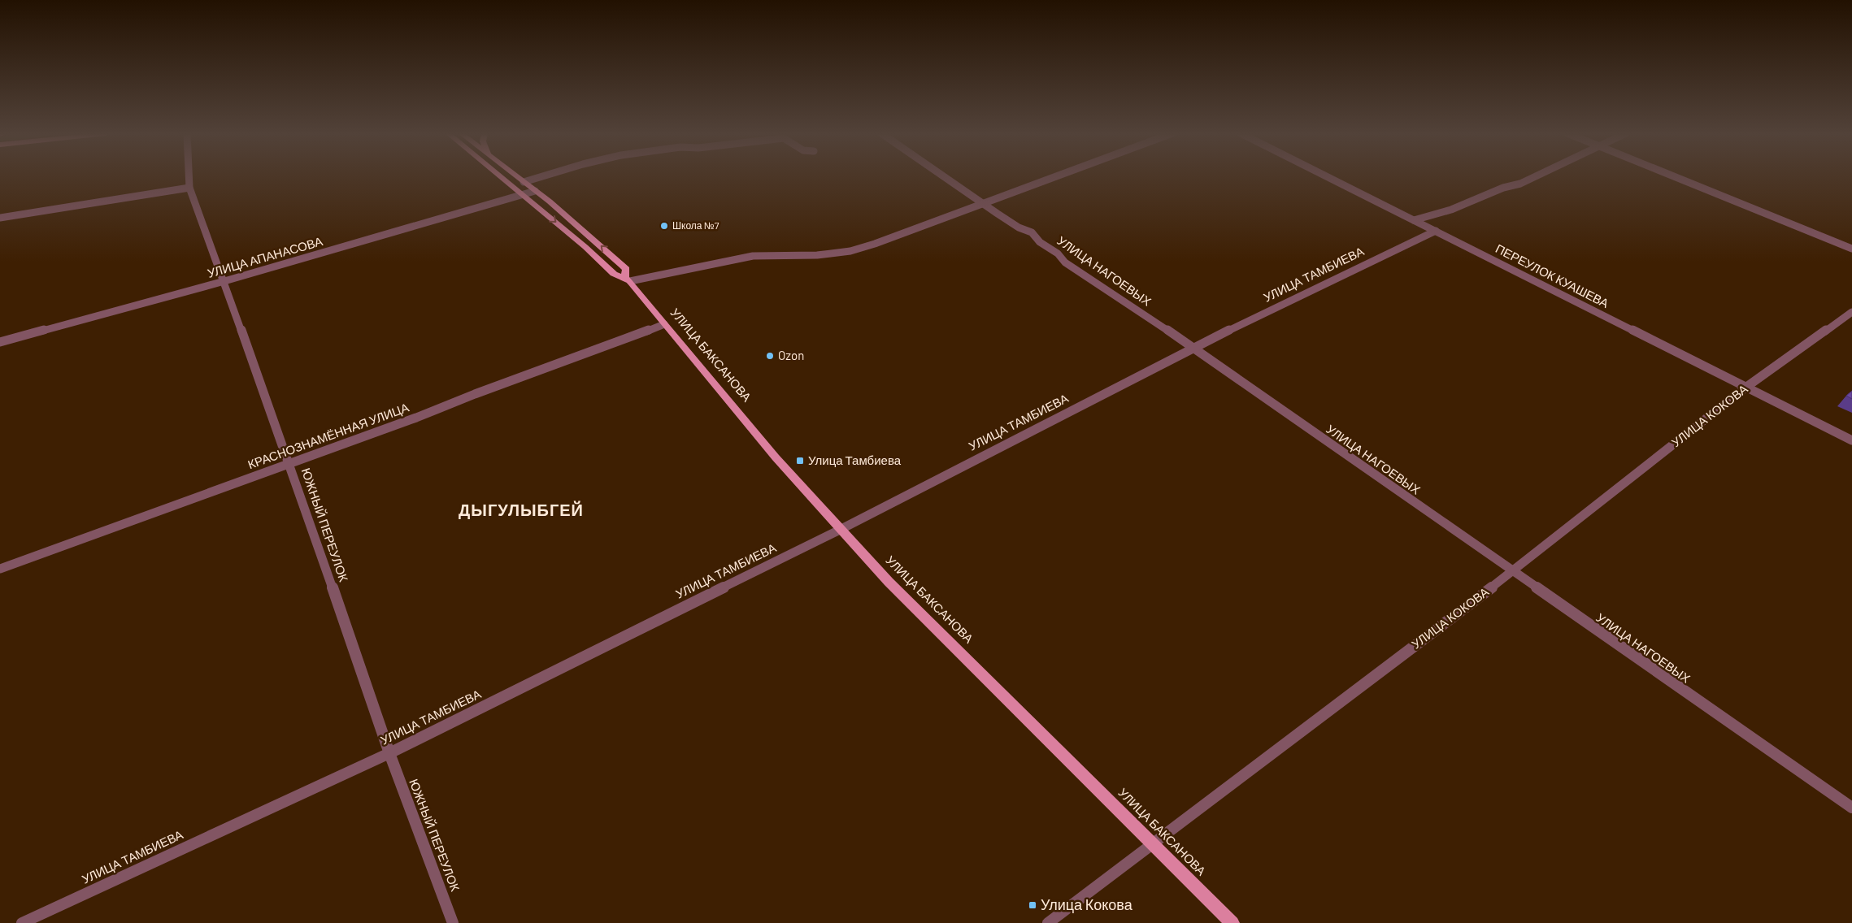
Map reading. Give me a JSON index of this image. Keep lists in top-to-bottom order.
{
  "streets": {
    "main road": ["УЛИЦА БАКСАНОВА"],
    "street": [
      "УЛИЦА АПАНАСОВА",
      "УЛИЦА НАГОЕВЫХ",
      "УЛИЦА ТАМБИЕВА",
      "ПЕРЕУЛОК КУАШЕВА",
      "УЛИЦА КОКОВА",
      "КРАСНОЗНАМЁННАЯ УЛИЦА",
      "ЮЖНЫЙ ПЕРЕУЛОК"
    ]
  },
  "crossings": [
    ["УЛИЦА АПАНАСОВА", "УЛИЦА БАКСАНОВА"],
    ["УЛИЦА АПАНАСОВА", "ЮЖНЫЙ ПЕРЕУЛОК"],
    ["УЛИЦА НАГОЕВЫХ", "УЛИЦА ТАМБИЕВА"],
    ["УЛИЦА НАГОЕВЫХ", "УЛИЦА КОКОВА"],
    ["УЛИЦА ТАМБИЕВА", "ПЕРЕУЛОК КУАШЕВА"],
    ["УЛИЦА ТАМБИЕВА", "УЛИЦА БАКСАНОВА"],
    ["УЛИЦА ТАМБИЕВА", "ЮЖНЫЙ ПЕРЕУЛОК"],
    ["ПЕРЕУЛОК КУАШЕВА", "УЛИЦА КОКОВА"],
    ["УЛИЦА БАКСАНОВА", "УЛИЦА КОКОВА"],
    ["УЛИЦА БАКСАНОВА", "КРАСНОЗНАМЁННАЯ УЛИЦА"],
    ["КРАСНОЗНАМЁННАЯ УЛИЦА", "ЮЖНЫЙ ПЕРЕУЛОК"]
  ],
  "districts": ["ДЫГУЛЫБГЕЙ"],
  "places": {
    "other": ["Школа №7", "Ozon"],
    "transit": ["Улица Тамбиева", "Улица Кокова"]
  }
}
